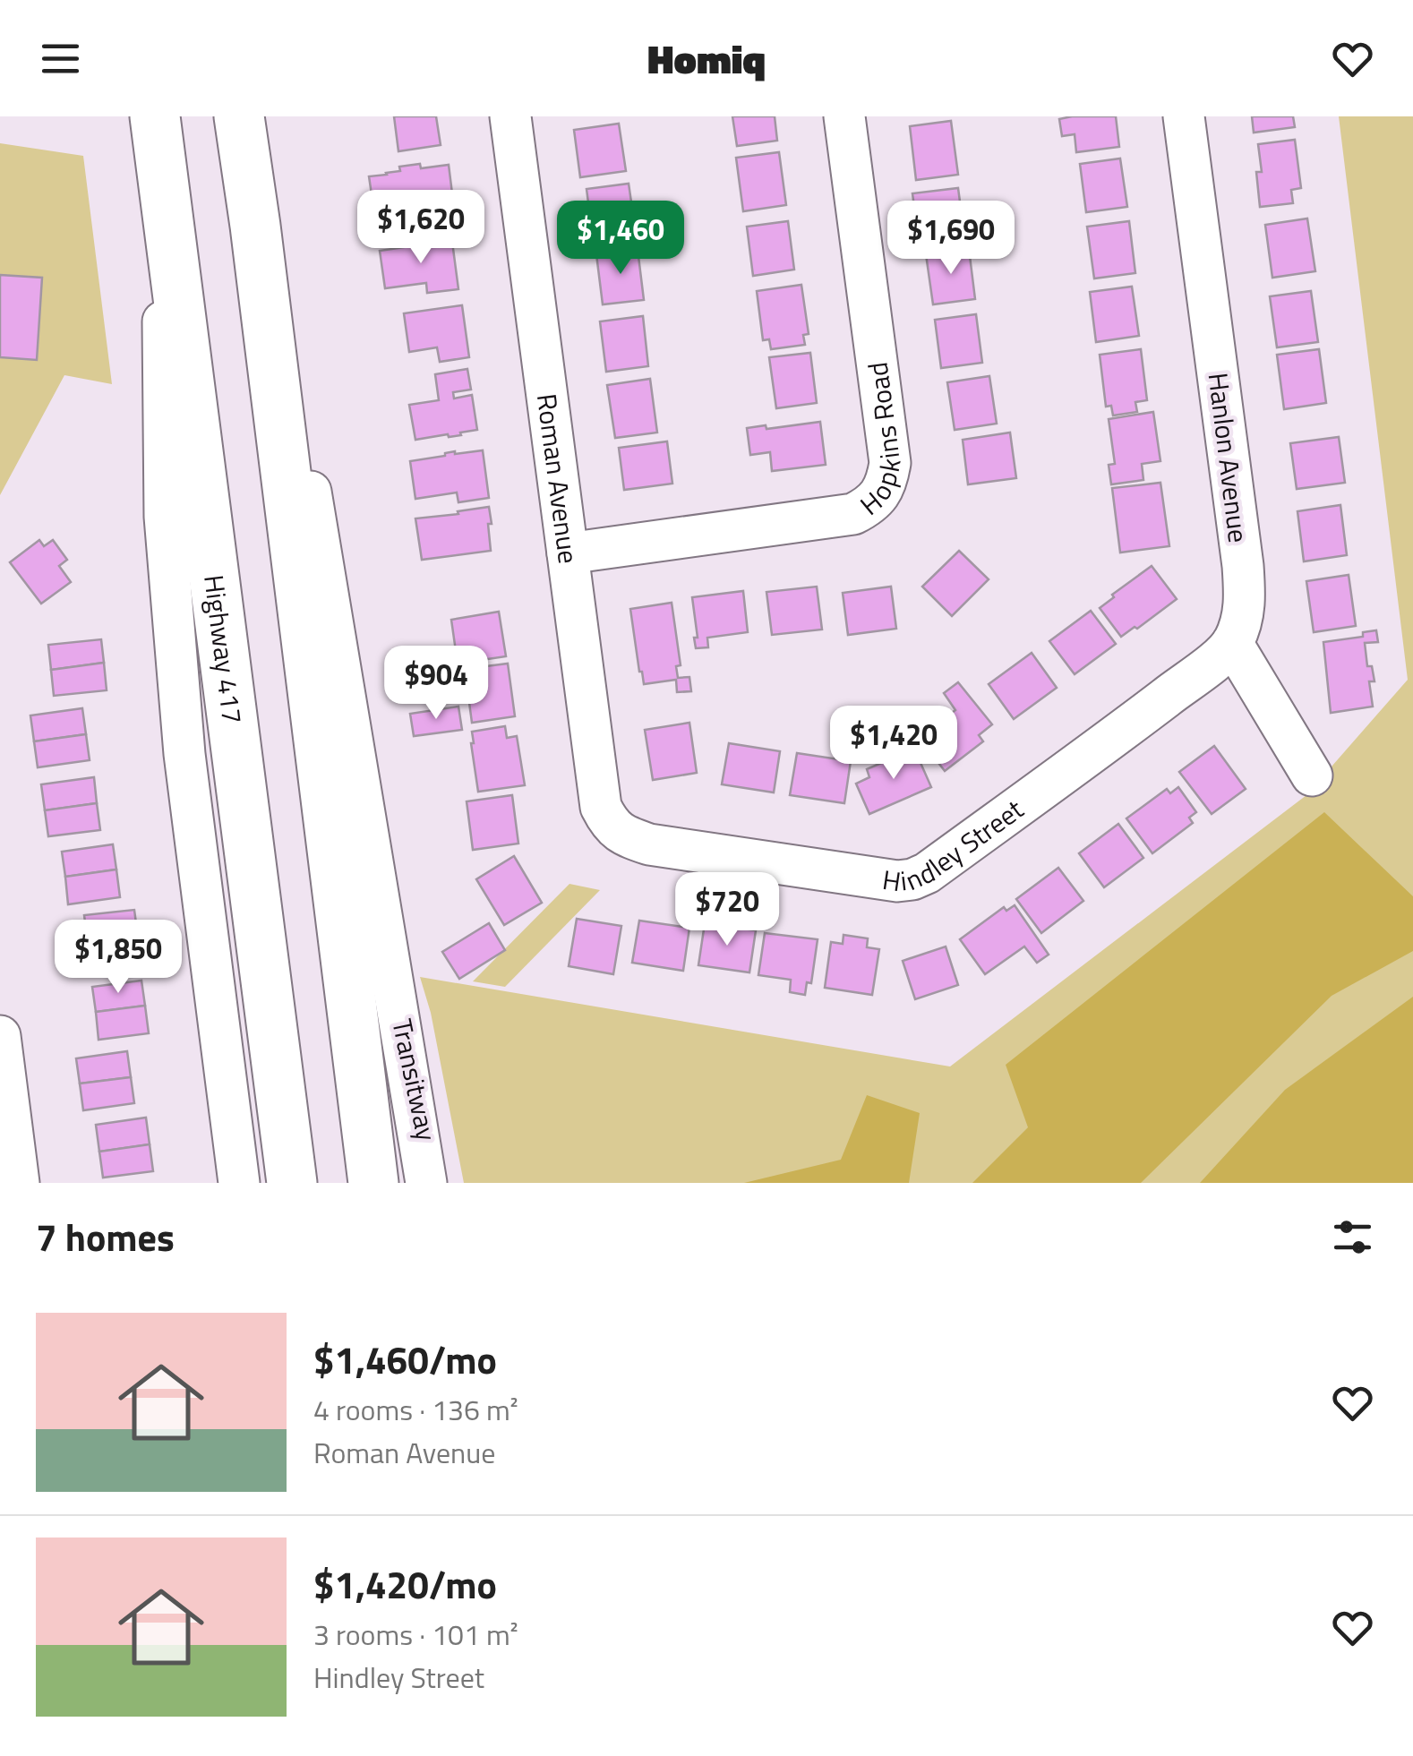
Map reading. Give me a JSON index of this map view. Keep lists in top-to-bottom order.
{
  "streets": {
    "highway": ["Highway 417"],
    "street": [
      "Hopkins Road",
      "Hanlon Avenue",
      "Roman Avenue",
      "Hindley Street",
      "Transitway"
    ]
  },
  "crossings": [
    ["Hopkins Road", "Roman Avenue"],
    ["Hanlon Avenue", "Hindley Street"],
    ["Roman Avenue", "Hindley Street"]
  ],
  "page": {
    "header": "Homiq",
    "price": [
      "$1,620",
      "$1,460",
      "$1,690",
      "$904",
      "$1,420",
      "$720",
      "$1,850"
    ],
    "heading": "7 homes",
    "list": [
      {
        "name": "$1,460/mo",
        "note": "4 rooms · 136 m² · Roman Avenue"
      },
      {
        "name": "$1,420/mo",
        "note": "3 rooms · 101 m² · Hindley Street"
      }
    ]
  }
}
